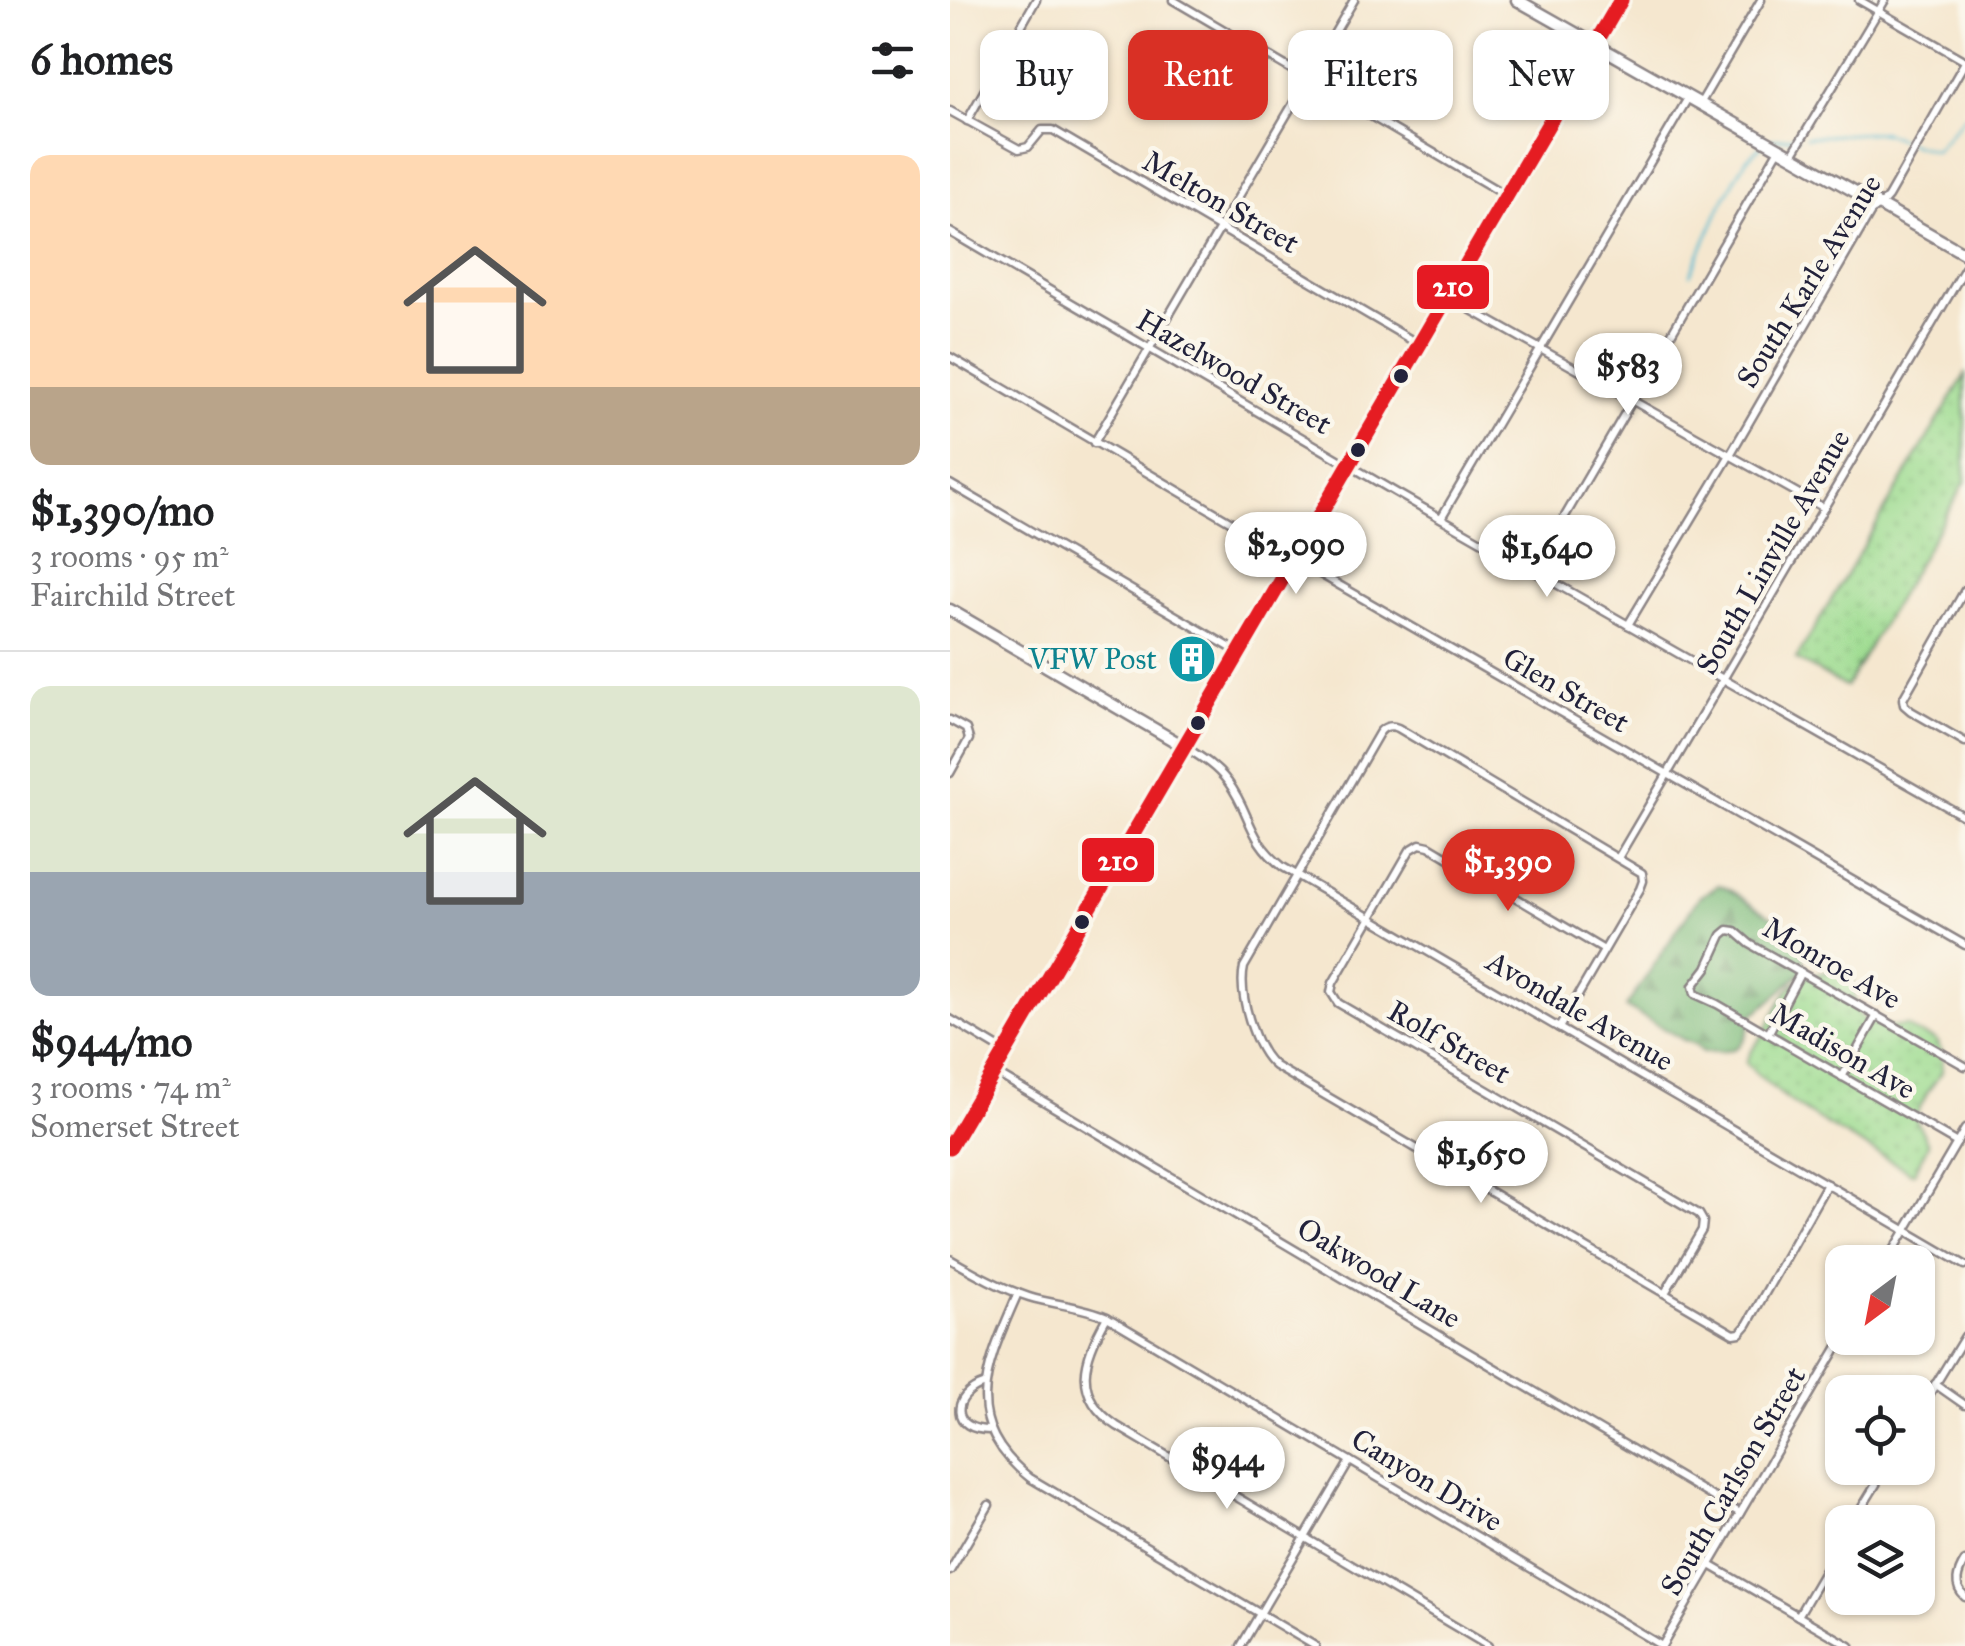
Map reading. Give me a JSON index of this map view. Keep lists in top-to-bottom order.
{
  "streets": {
    "main road": ["Avondale Avenue"],
    "street": [
      "Melton Street",
      "South Karle Avenue",
      "Hazelwood Street",
      "South Linville Avenue",
      "Glen Street",
      "Monroe Ave",
      "Rolf Street",
      "Madison Ave",
      "Oakwood Lane",
      "Canyon Drive",
      "South Carlson Street"
    ]
  },
  "crossings": [
    ["South Karle Avenue", "Hazelwood Street"],
    ["Hazelwood Street", "South Linville Avenue"],
    ["South Linville Avenue", "Glen Street"],
    ["Monroe Ave", "Madison Ave"],
    ["Avondale Avenue", "Rolf Street"],
    ["Oakwood Lane", "South Carlson Street"],
    ["Canyon Drive", "South Carlson Street"]
  ],
  "places": {
    "building": ["VFW Post"]
  },
  "lines": ["transit line 210"],
  "north": "bottom left",
  "page": {
    "heading": "6 homes",
    "chip": [
      "Buy",
      "Rent",
      "Filters",
      "New"
    ],
    "list": [
      {
        "name": "$1,390/mo",
        "note": "3 rooms · 95 m² · Fairchild Street"
      },
      {
        "name": "$944/mo",
        "note": "3 rooms · 74 m² · Somerset Street"
      }
    ],
    "price": [
      "$583",
      "$2,090",
      "$1,640",
      "$1,390",
      "$1,650",
      "$944"
    ]
  }
}
